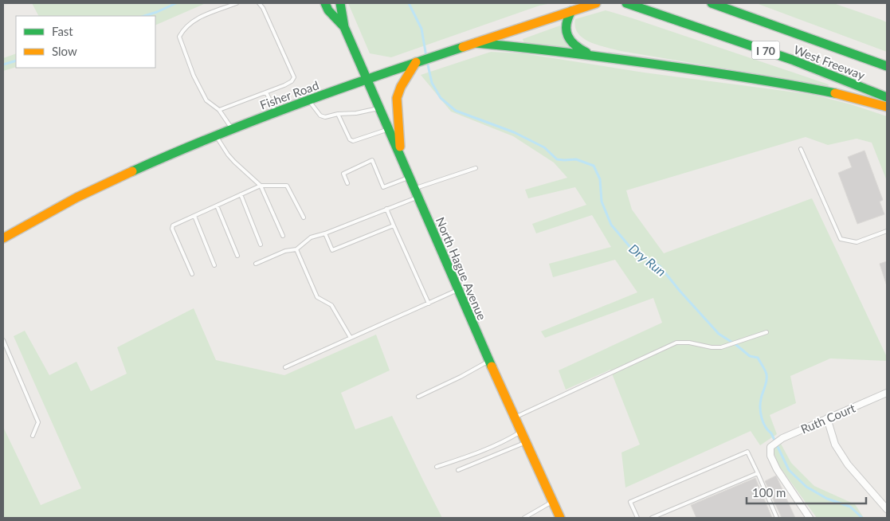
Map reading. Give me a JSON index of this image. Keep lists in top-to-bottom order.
{
  "streets": {
    "main road": [
      "I 70",
      "West Freeway",
      "Fisher Road",
      "North Hague Avenue"
    ],
    "street": ["Ruth Court"]
  },
  "crossings": [
    ["Fisher Road", "North Hague Avenue"]
  ],
  "water": ["Dry Run"],
  "legend": ["Fast", "Slow"],
  "scale_bar": "100 m"
}
